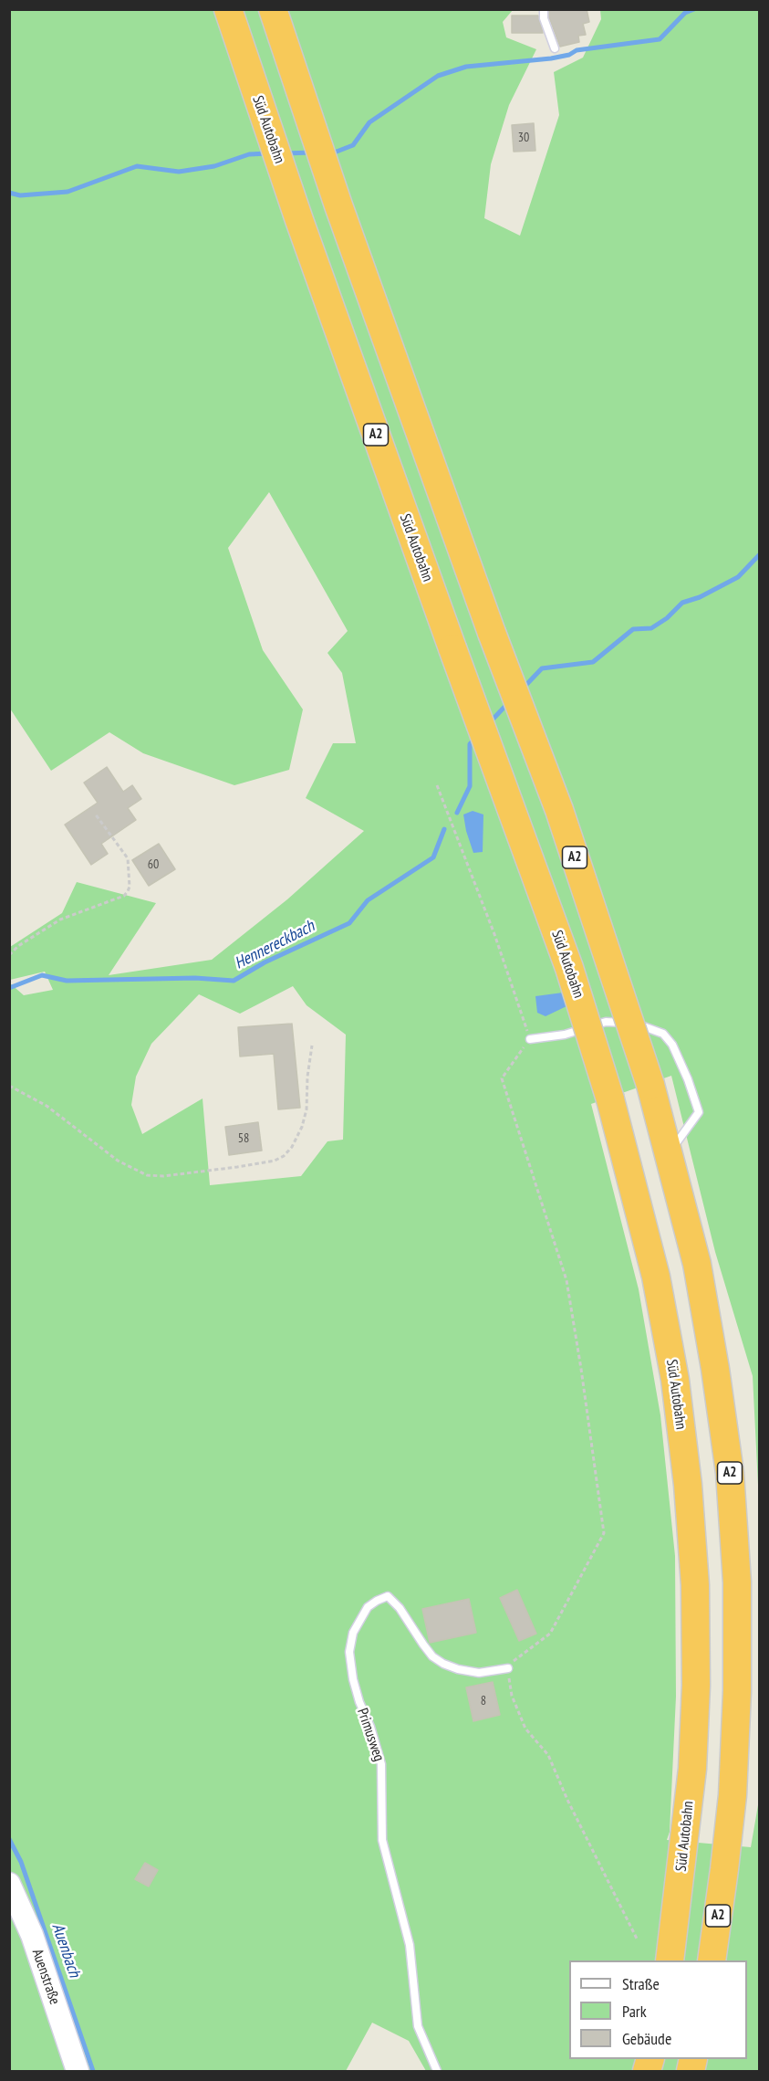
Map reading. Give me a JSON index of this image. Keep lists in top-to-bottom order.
{
  "streets": {
    "highway": ["Süd Autobahn", "A2"],
    "street": ["Auenstraße"],
    "lane": ["Primusweg"]
  },
  "water": ["Hennereckbach", "Auenbach"],
  "house_numbers": [
    "30",
    "60",
    "58",
    "8"
  ],
  "legend": ["Straße", "Park", "Gebäude"]
}
